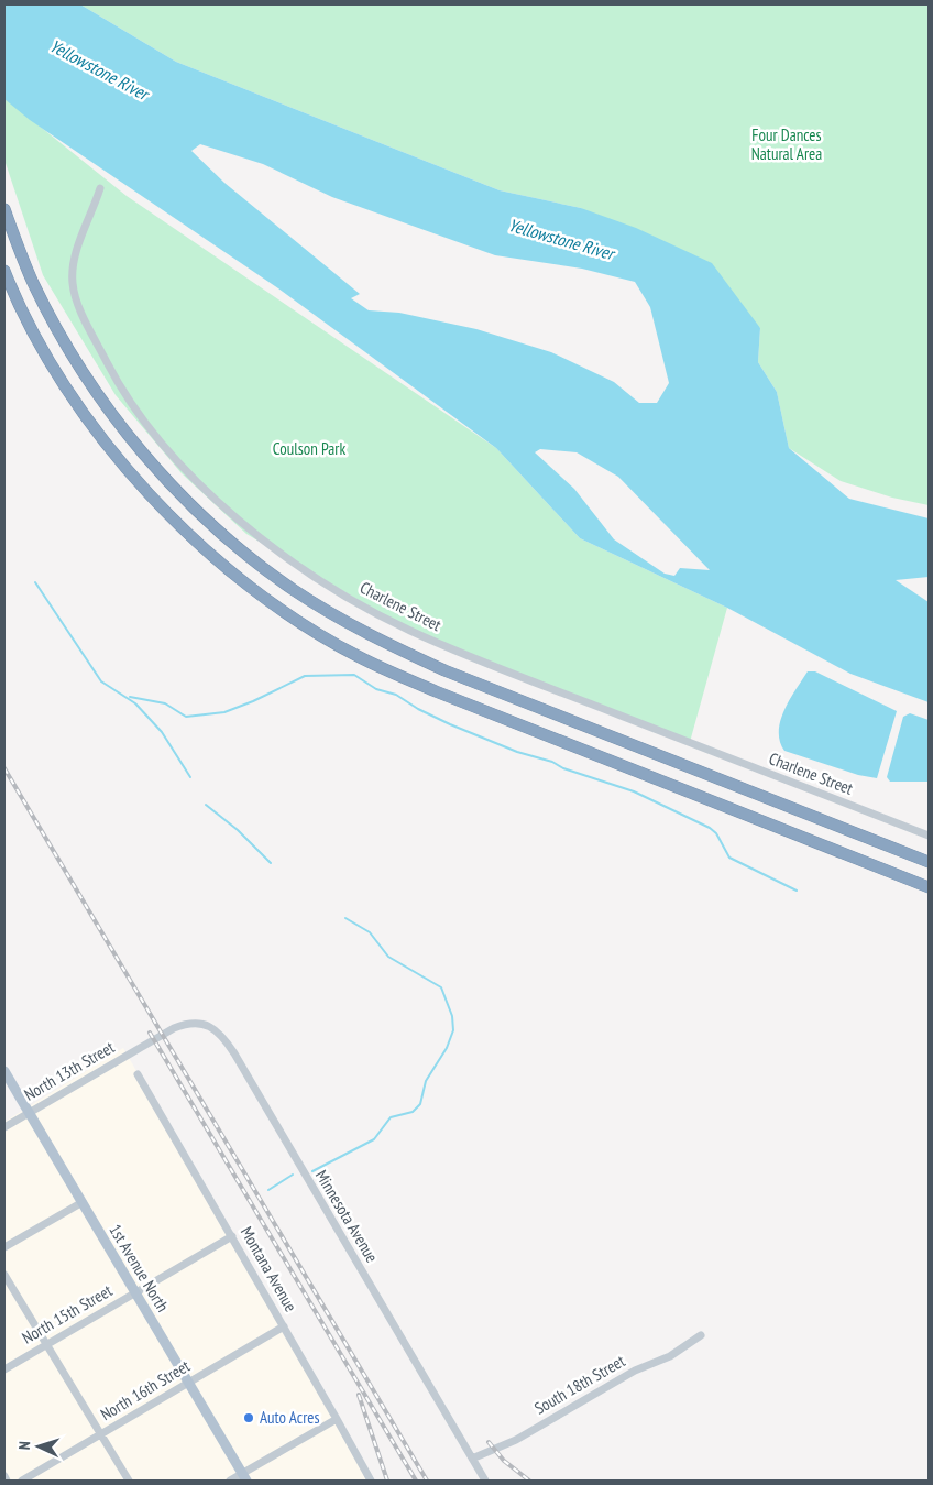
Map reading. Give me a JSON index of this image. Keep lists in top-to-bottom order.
{
  "streets": {
    "main road": ["1st Avenue North"],
    "street": [
      "Charlene Street",
      "North 13th Street",
      "Minnesota Avenue",
      "Montana Avenue",
      "North 15th Street",
      "South 18th Street",
      "North 16th Street"
    ]
  },
  "crossings": [
    ["North 13th Street", "Minnesota Avenue"],
    ["North 13th Street", "1st Avenue North"],
    ["Minnesota Avenue", "South 18th Street"],
    ["1st Avenue North", "North 15th Street"],
    ["1st Avenue North", "North 16th Street"],
    ["Montana Avenue", "North 15th Street"],
    ["Montana Avenue", "North 16th Street"]
  ],
  "water": ["Yellowstone River"],
  "parks": ["Four Dances Natural Area", "Coulson Park"],
  "places": ["Auto Acres"],
  "north": "left"
}
